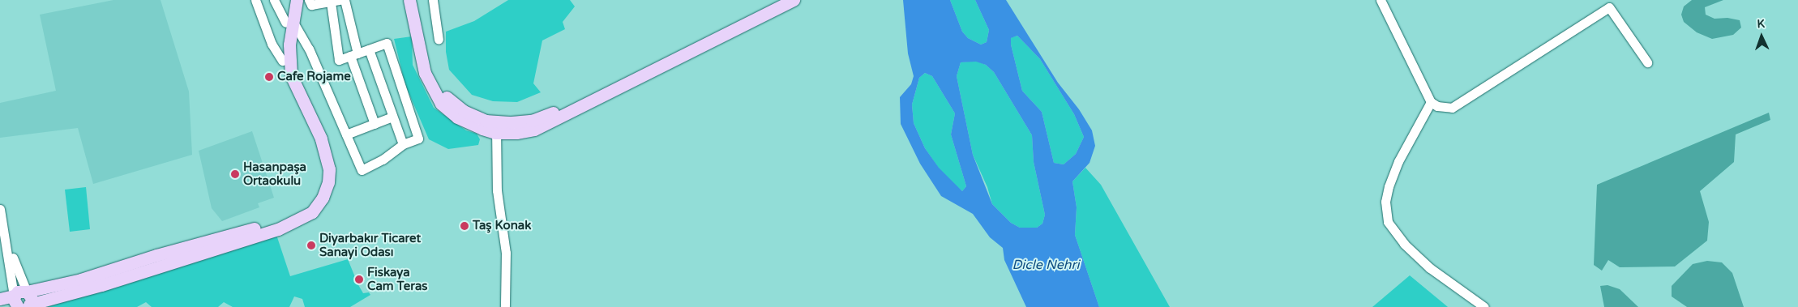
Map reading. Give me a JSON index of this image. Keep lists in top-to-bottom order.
{
  "water": ["Dicle Nehri"],
  "places": [
    "Cafe Rojame",
    "Hasanpaşa Ortaokulu",
    "Taş Konak",
    "Diyarbakır Ticaret Sanayi Odası",
    "Fiskaya Cam Teras"
  ],
  "north": "top"
}
